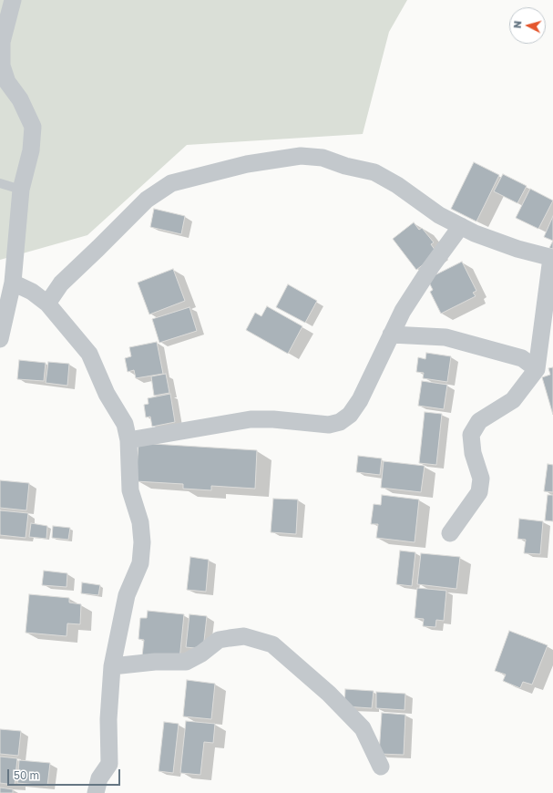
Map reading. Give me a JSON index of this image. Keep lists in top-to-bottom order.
{
  "scale_bar": "50 m",
  "north": "left"
}
